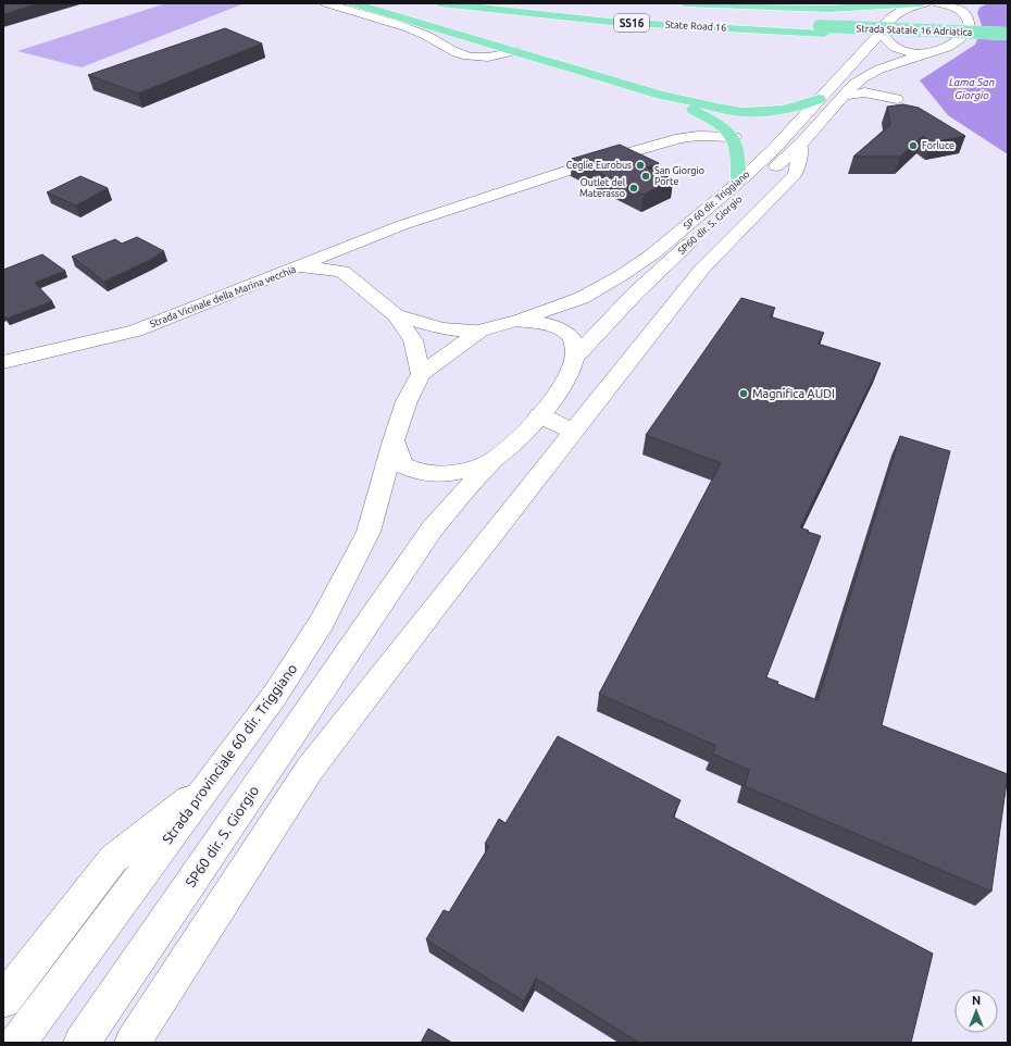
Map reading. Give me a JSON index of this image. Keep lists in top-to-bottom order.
{
  "streets": {
    "highway": ["SS16", "State Road 16", "Strada Statale 16 Adriatica"],
    "main road": [
      "SP 60 dir. Triggiano",
      "SP60 dir. S. Giorgio",
      "Strada Vicinale della Marina vecchia",
      "Strada provinciale 60 dir. Triggiano"
    ]
  },
  "crossings": [
    ["SS16", "State Road 16"],
    ["State Road 16", "Strada Statale 16 Adriatica"]
  ],
  "water": ["Lama San Giorgio"],
  "places": [
    "Forluce",
    "Ceglie Eurobus",
    "San Giorgio Porte",
    "Outlet del Materasso",
    "Magnifica AUDI"
  ],
  "north": "top"
}
